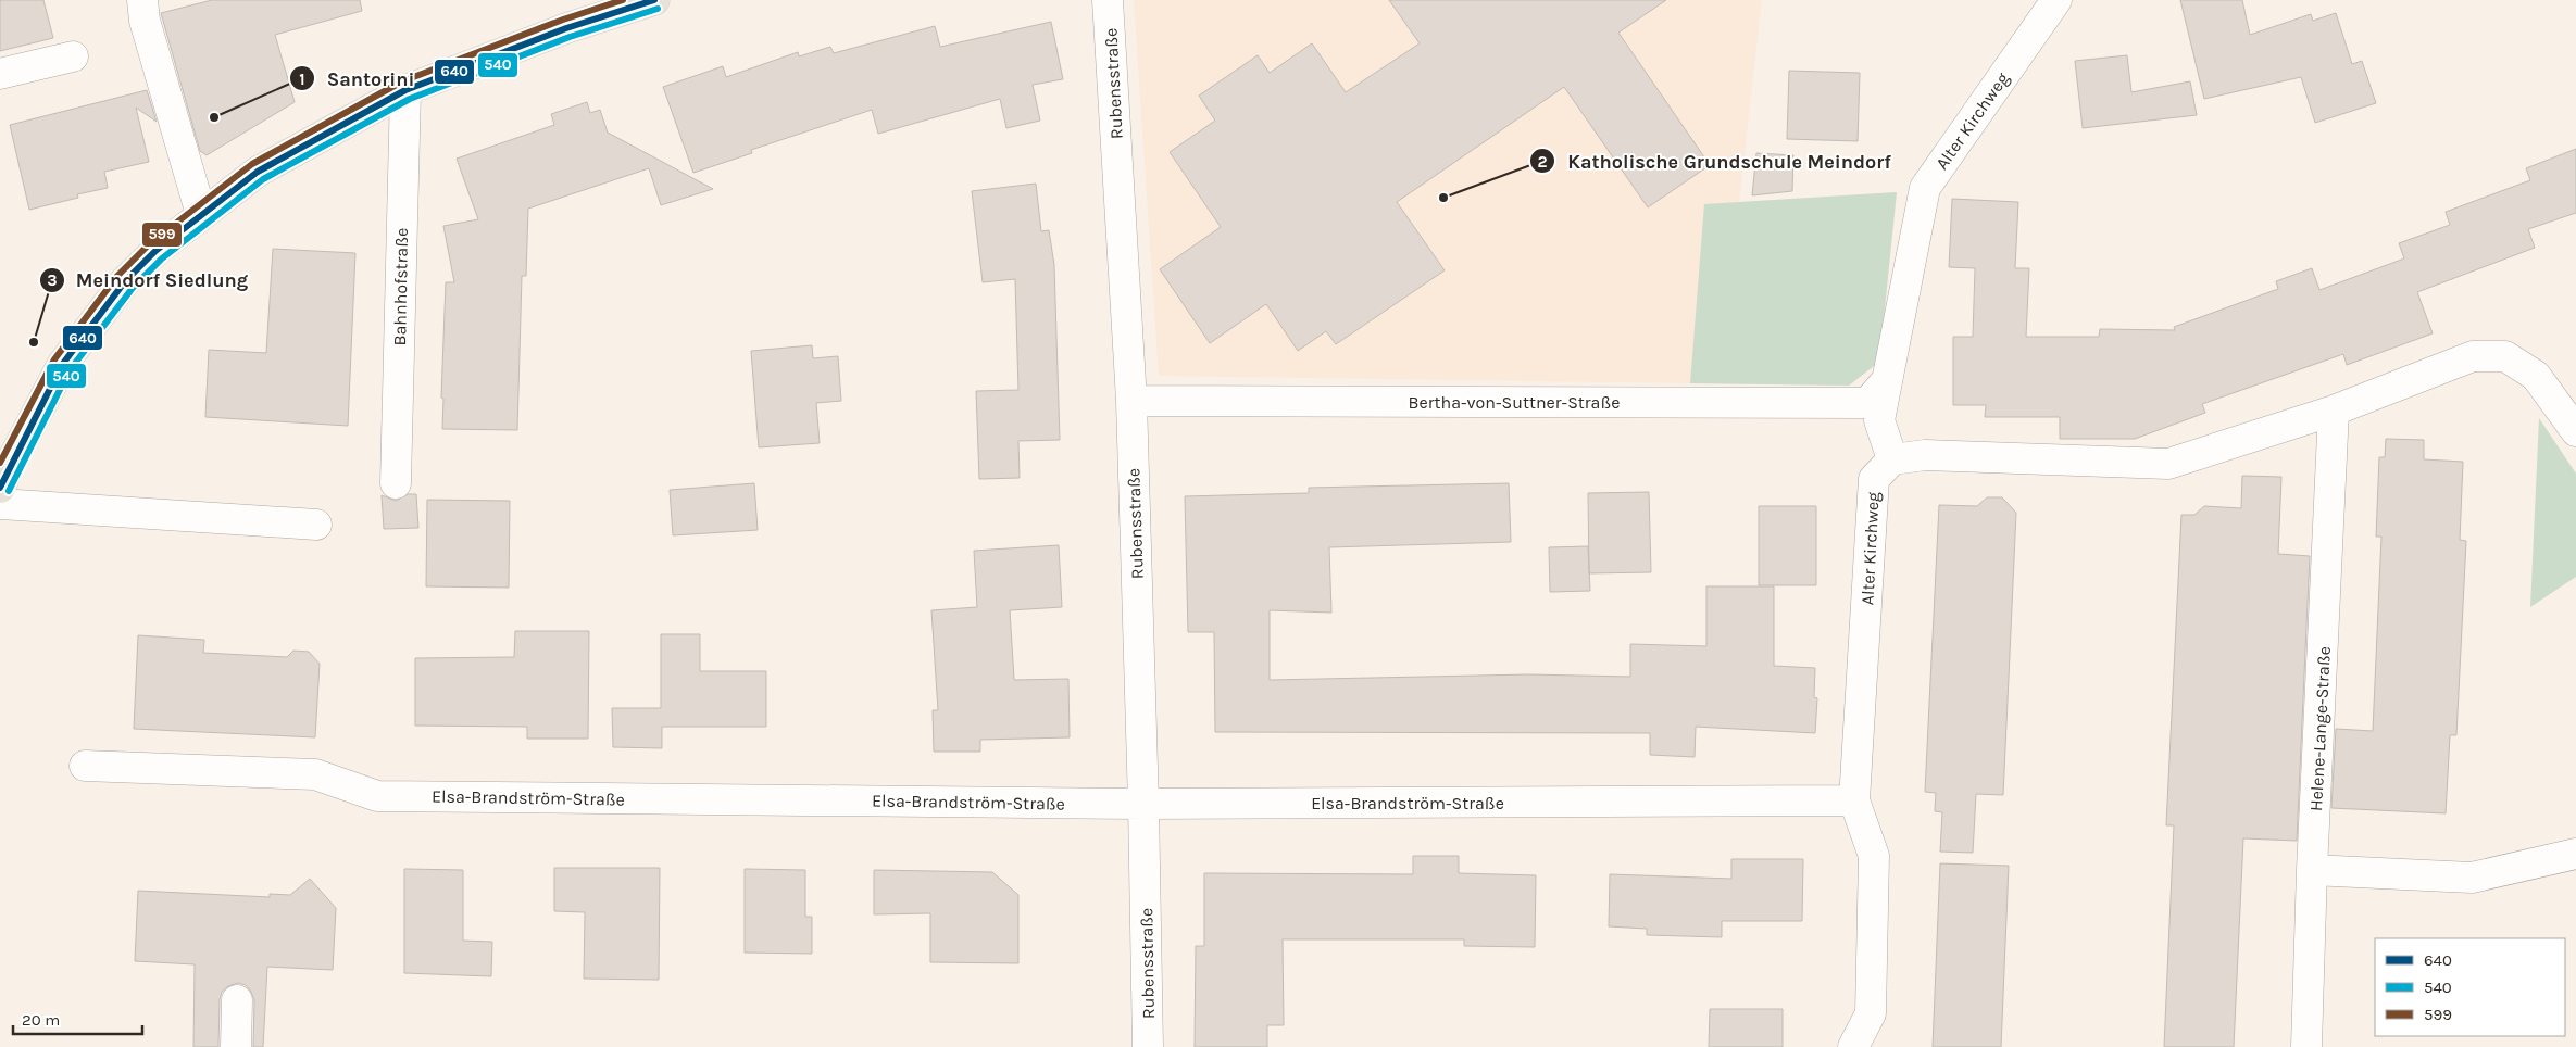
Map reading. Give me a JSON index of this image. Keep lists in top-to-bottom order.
{
  "streets": {
    "street": [
      "Rubensstraße",
      "Alter Kirchweg",
      "Bahnhofstraße",
      "Bertha-von-Suttner-Straße",
      "Helene-Lange-Straße",
      "Elsa-Brandström-Straße"
    ]
  },
  "crossings": [
    ["Rubensstraße", "Bertha-von-Suttner-Straße"],
    ["Rubensstraße", "Elsa-Brandström-Straße"],
    ["Alter Kirchweg", "Bertha-von-Suttner-Straße"],
    ["Alter Kirchweg", "Elsa-Brandström-Straße"]
  ],
  "places": ["Santorini", "Katholische Grundschule Meindorf", "Meindorf Siedlung"],
  "lines": ["transit line 640", "transit line 599", "transit line 540"],
  "legend": ["640", "540", "599"],
  "scale_bar": "20 m"
}
